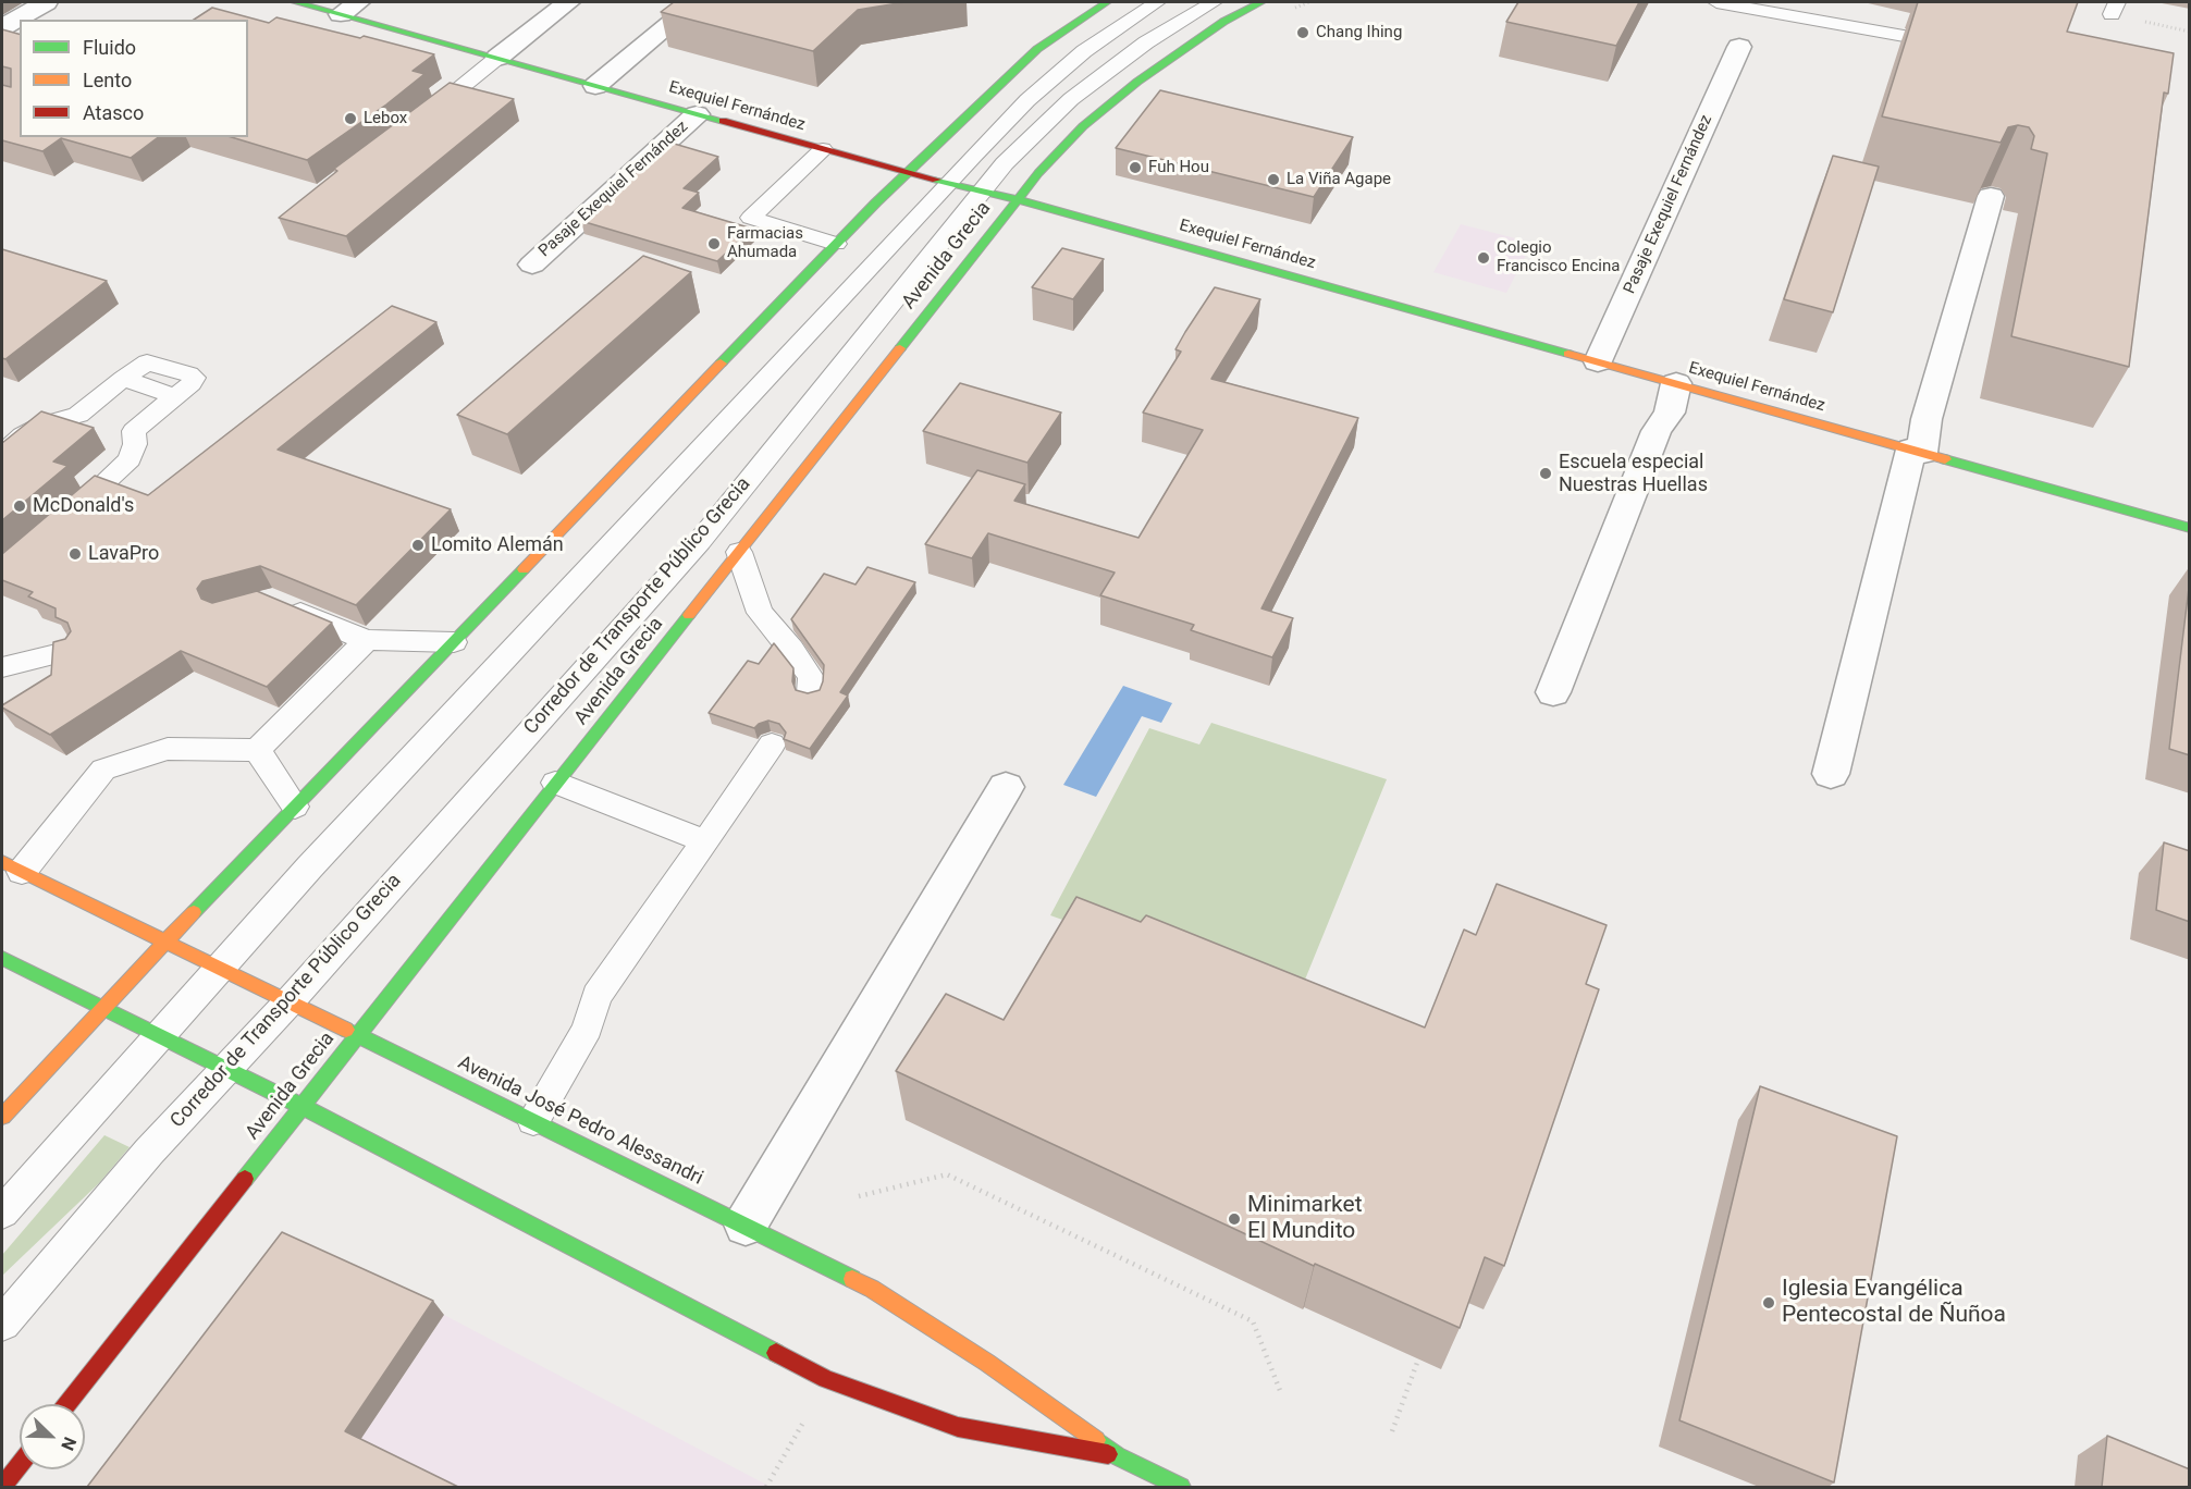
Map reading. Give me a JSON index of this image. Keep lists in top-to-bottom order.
{
  "streets": {
    "main road": ["Exequiel Fernández", "Avenida Grecia", "Avenida José Pedro Alessandri"],
    "street": ["Pasaje Exequiel Fernández"],
    "lane": ["Corredor de Transporte Público Grecia"]
  },
  "crossings": [
    ["Exequiel Fernández", "Pasaje Exequiel Fernández"],
    ["Exequiel Fernández", "Avenida Grecia"],
    ["Exequiel Fernández", "Corredor de Transporte Público Grecia"],
    ["Avenida Grecia", "Avenida José Pedro Alessandri"],
    ["Corredor de Transporte Público Grecia", "Avenida José Pedro Alessandri"]
  ],
  "places": [
    "Chang Ihing",
    "Lebox",
    "Fuh Hou",
    "La Viña Agape",
    "Farmacias Ahumada",
    "Colegio Francisco Encina",
    "Escuela especial Nuestras Huellas",
    "McDonald's",
    "Lomito Alemán",
    "LavaPro",
    "Minimarket El Mundito",
    "Iglesia Evangélica Pentecostal de Ñuñoa"
  ],
  "legend": ["Fluido", "Lento", "Atasco"],
  "north": "bottom right"
}
